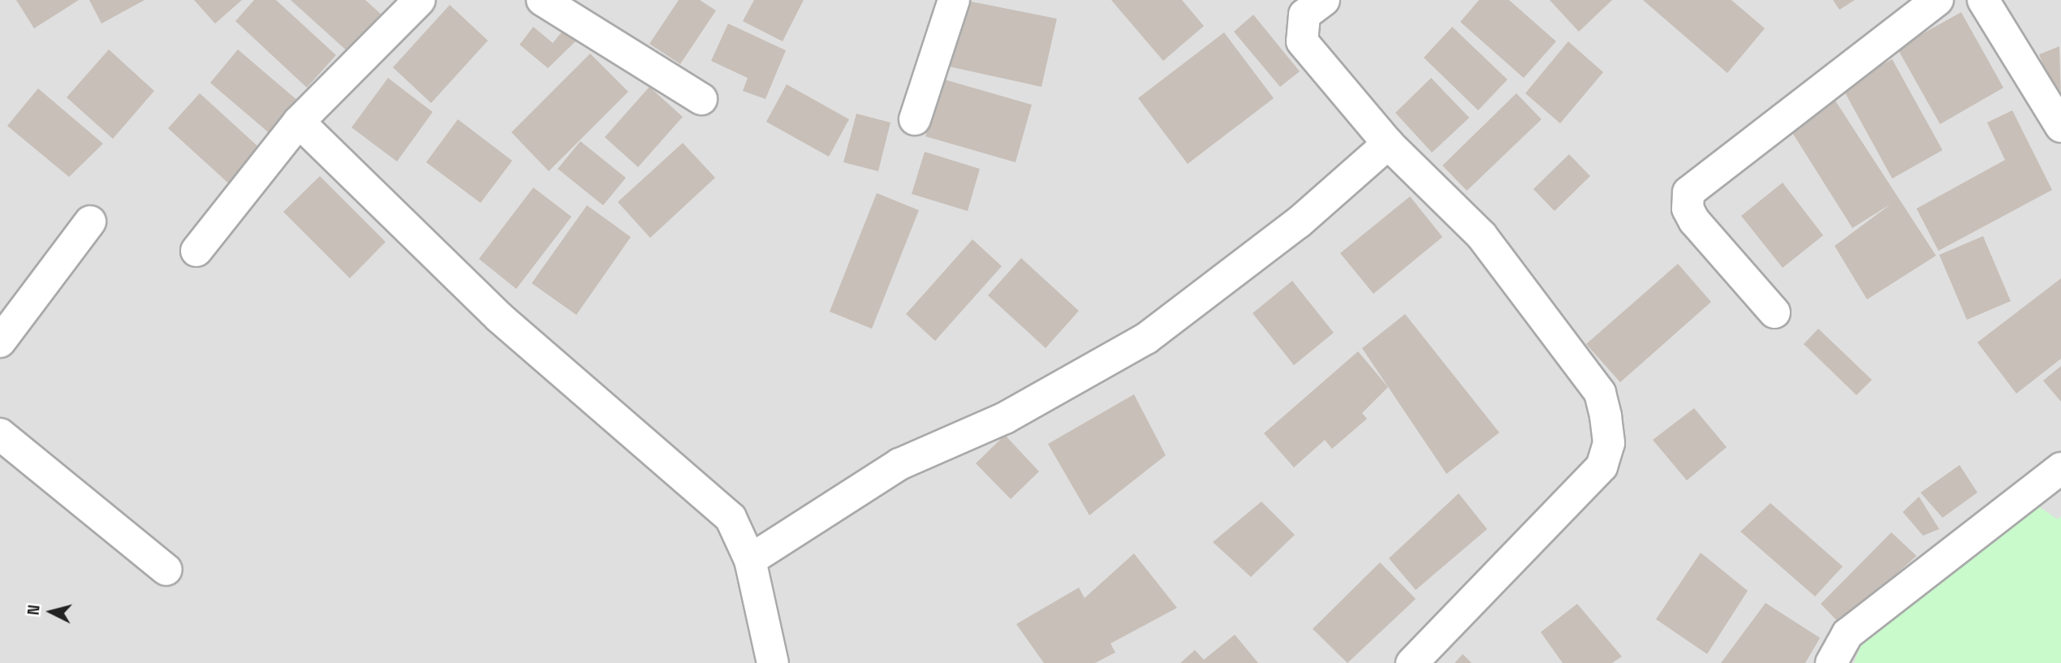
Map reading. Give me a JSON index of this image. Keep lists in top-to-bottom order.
{
  "north": "left"
}
